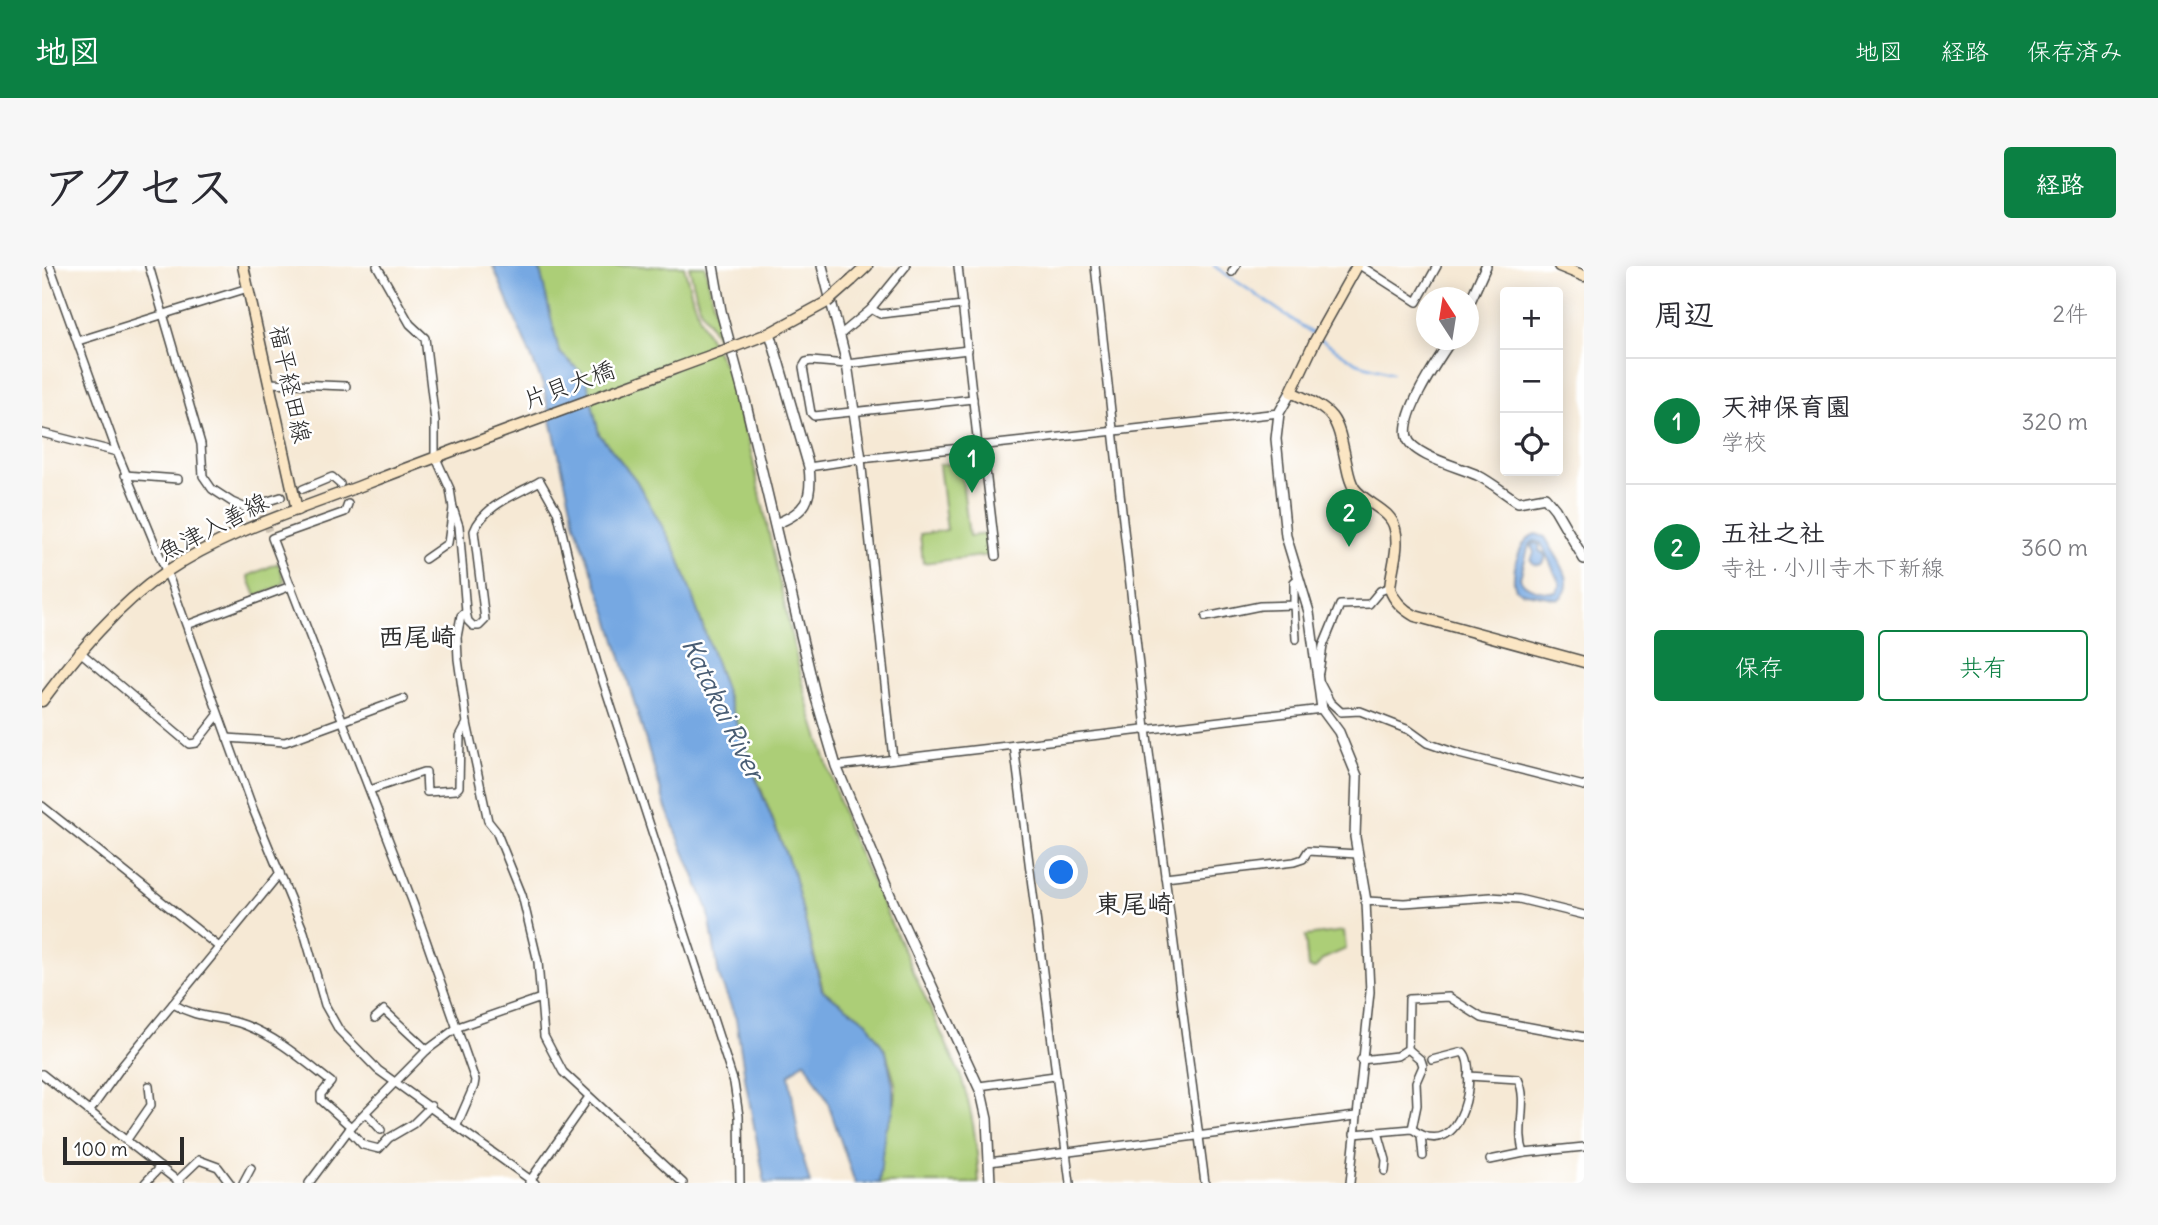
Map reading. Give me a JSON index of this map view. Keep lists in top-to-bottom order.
{
  "streets": {
    "main road": ["福平経田線", "片貝大橋", "魚津入善線"]
  },
  "crossings": [
    ["福平経田線", "魚津入善線"],
    ["片貝大橋", "魚津入善線"]
  ],
  "districts": ["西尾崎", "東尾崎"],
  "water": ["Katakai River"],
  "scale_bar": "100 m",
  "north": "top",
  "page": {
    "header": "地図",
    "nav": ["地図", "経路", "保存済み"],
    "title": "アクセス",
    "buttons": [
      "経路",
      ["保存", "共有"]
    ],
    "heading": ["周辺", "2件"],
    "map_buttons": ["+", "−"],
    "list": [
      {
        "mark": "1",
        "name": "天神保育園",
        "note": "学校",
        "value": "320 m"
      },
      {
        "mark": "2",
        "name": "五社之社",
        "note": "寺社 · 小川寺木下新線",
        "value": "360 m"
      }
    ],
    "pins": ["1", "2"],
    "scale": "100 m"
  }
}
